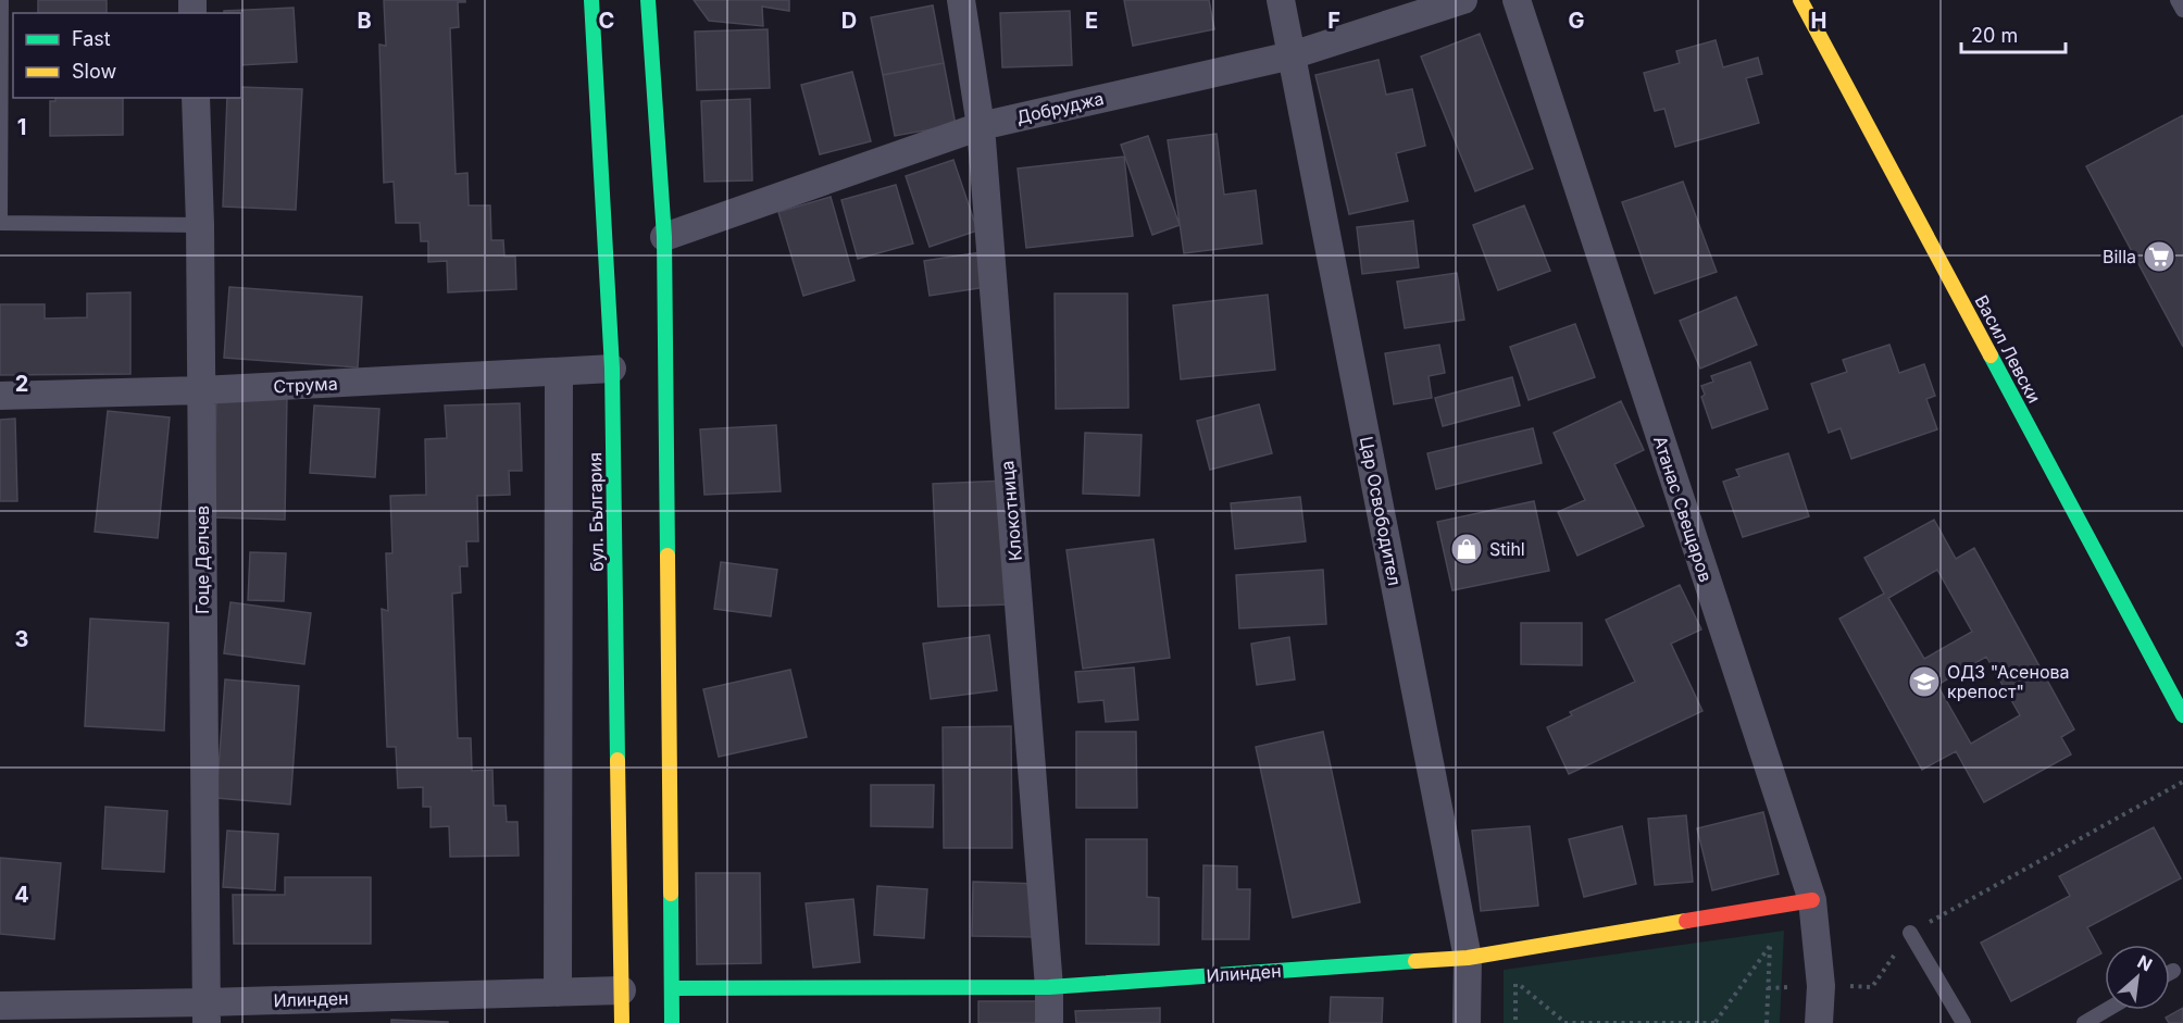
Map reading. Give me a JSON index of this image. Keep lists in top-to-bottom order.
{
  "streets": {
    "main road": ["Васил Левски", "бул. България", "Илинден"],
    "street": [
      "Добруджа",
      "Струма",
      "Атанас Свещаров",
      "Клокотница",
      "Цар Освободител",
      "Гоце Делчев"
    ]
  },
  "crossings": [
    ["Добруджа", "Клокотница"],
    ["Добруджа", "Цар Освободител"],
    ["Струма", "бул. България"],
    ["Струма", "Гоце Делчев"],
    ["Атанас Свещаров", "Илинден"],
    ["Клокотница", "Илинден"],
    ["Цар Освободител", "Илинден"],
    ["бул. България", "Илинден"],
    ["Гоце Делчев", "Илинден"]
  ],
  "places": {
    "supermarket": ["Billa"],
    "shop": ["Stihl"],
    "school or university": ["ОДЗ \"Асенова крепост\""]
  },
  "legend": ["Fast", "Slow"],
  "scale_bar": "20 m",
  "north": "top right",
  "grid": {
    "columns": [
      "B",
      "C",
      "D",
      "E",
      "F",
      "G",
      "H"
    ],
    "rows": [
      "1",
      "2",
      "3",
      "4"
    ]
  }
}
